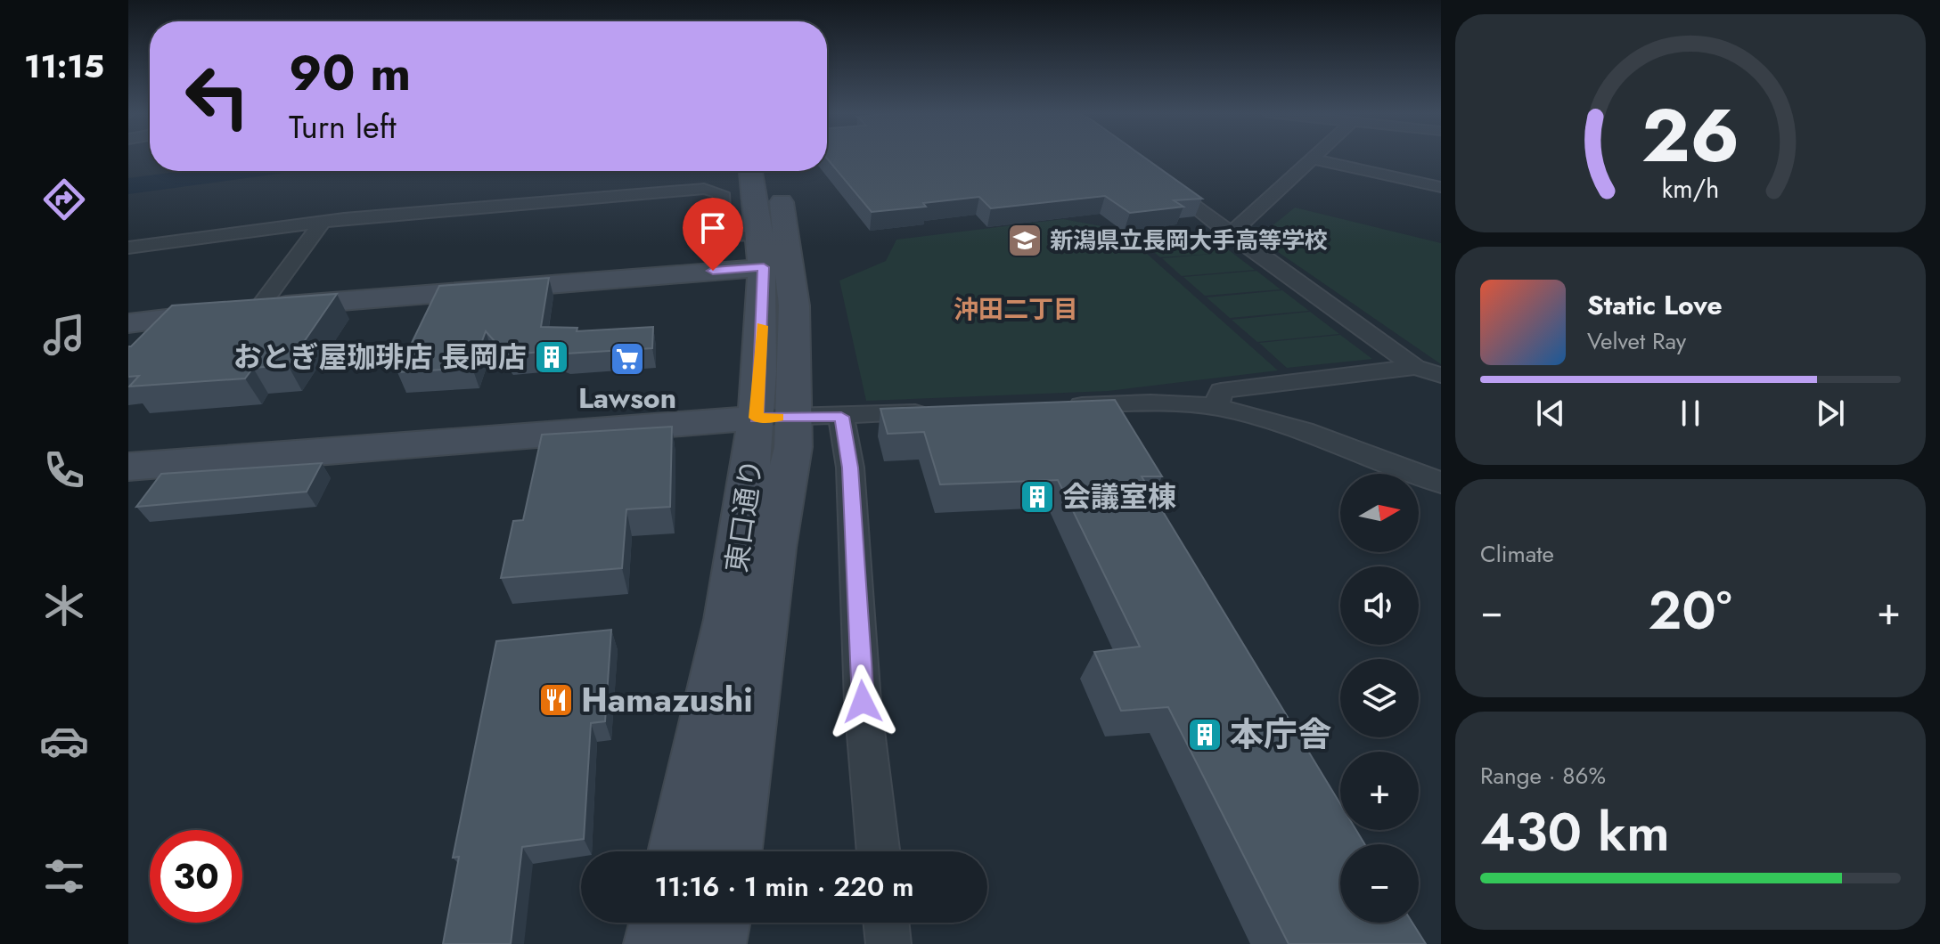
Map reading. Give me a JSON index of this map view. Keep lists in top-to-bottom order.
{
  "streets": {
    "street": ["東口通り"]
  },
  "districts": ["沖田二丁目"],
  "places": {
    "school or university": ["新潟県立長岡大手高等学校"],
    "building": ["おとぎ屋珈琲店 長岡店", "会議室棟", "本庁舎"],
    "supermarket": ["Lawson"],
    "restaurant": ["Hamazushi"]
  },
  "north": "right",
  "page": {
    "tabs": "11:15",
    "turn": ["90 m", "Turn left"],
    "song": ["Static Love", "Velvet Ray"],
    "map_buttons": ["+", "−"],
    "tile": [
      "Climate",
      ["Range · 86%", "430 km"]
    ],
    "heat": ["−", "20°", "+"],
    "limit": "30",
    "trip": "11:16 · 1 min · 220 m",
    "gauge": ["26", "km/h"]
  }
}
